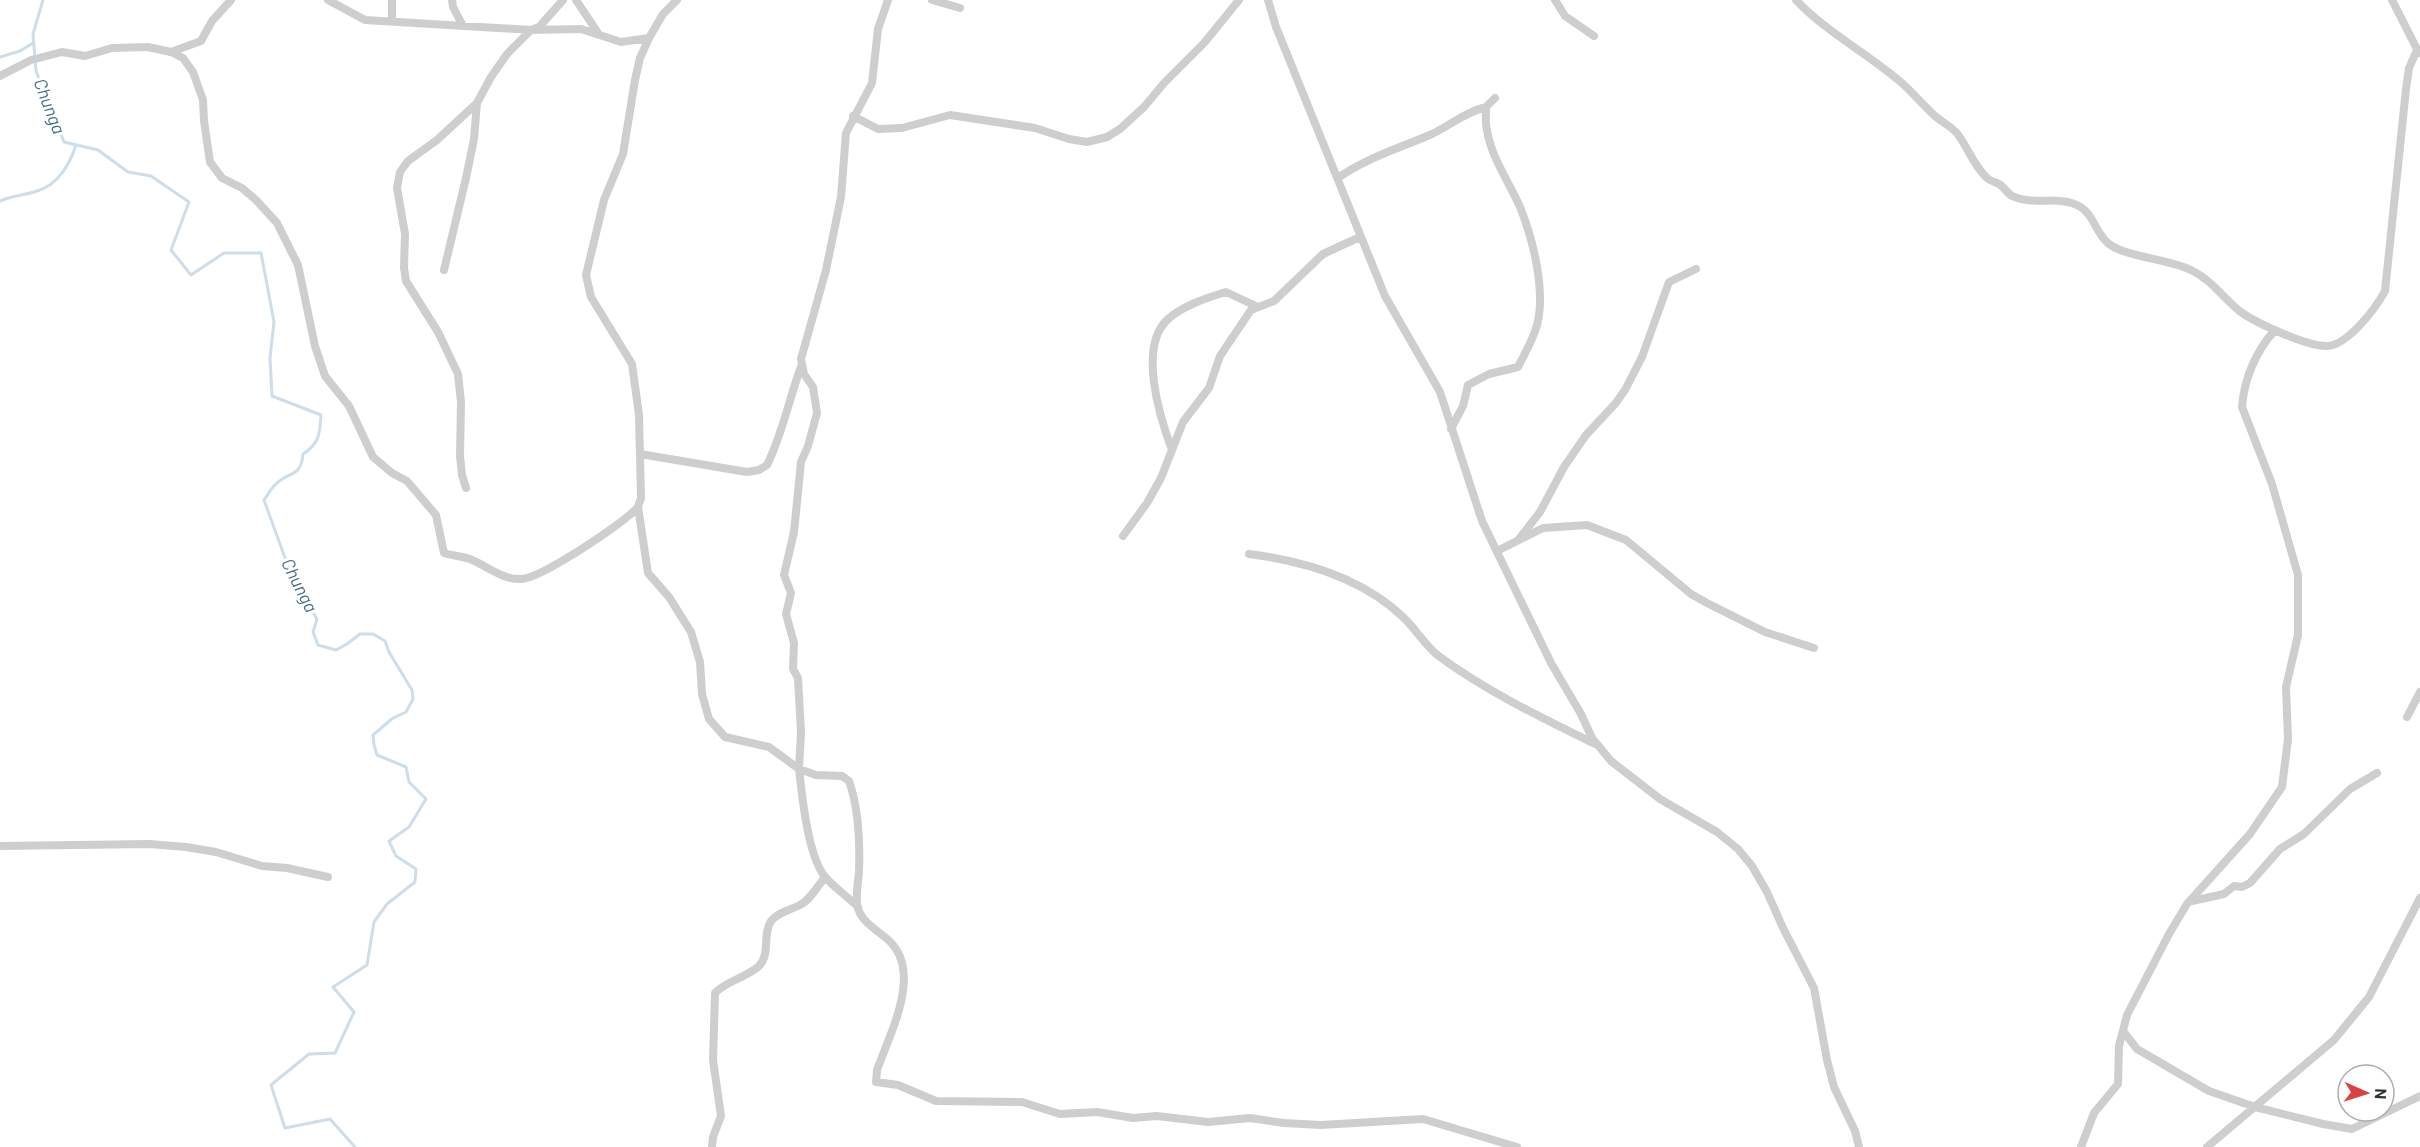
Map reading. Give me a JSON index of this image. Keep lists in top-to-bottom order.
{
  "water": ["Chunga"],
  "north": "right"
}
